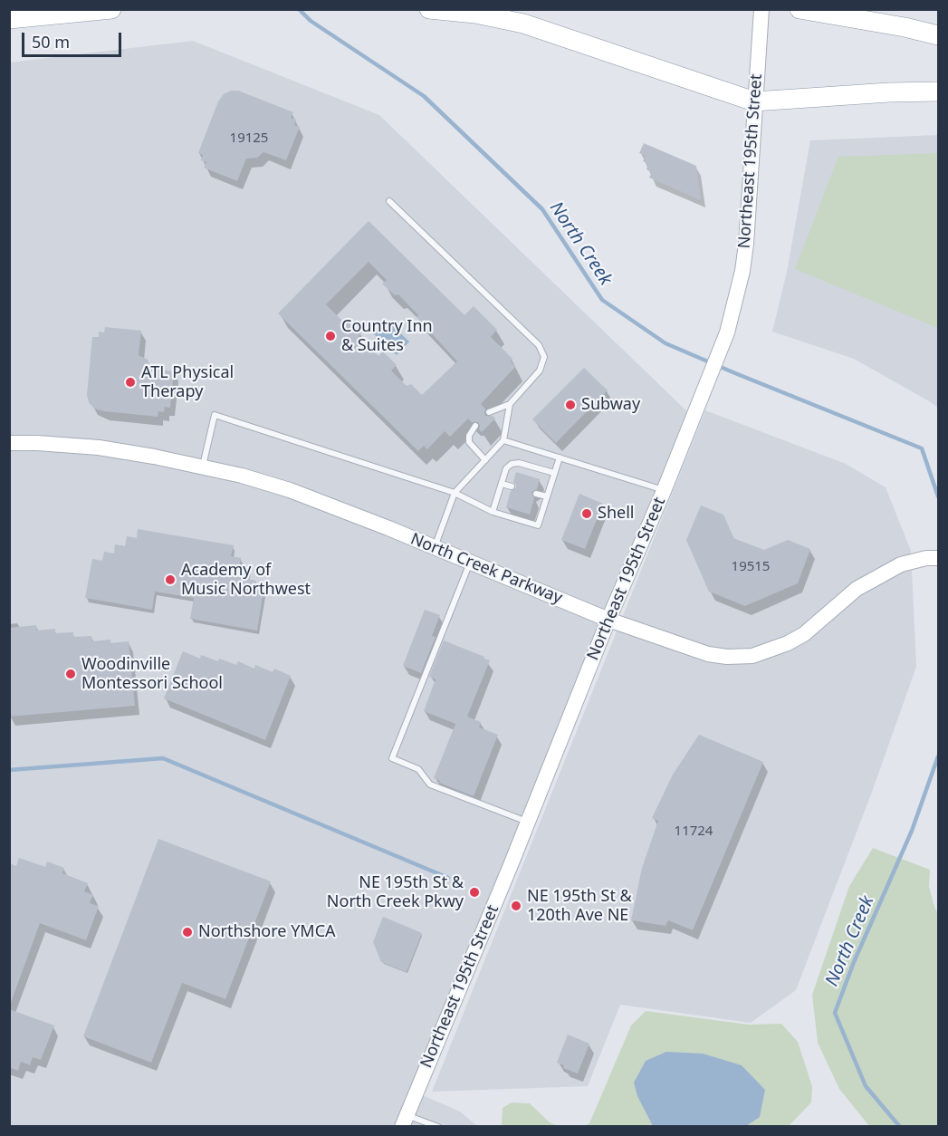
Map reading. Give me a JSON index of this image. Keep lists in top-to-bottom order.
{
  "streets": {
    "main road": ["Northeast 195th Street", "North Creek Parkway"]
  },
  "crossings": [
    ["Northeast 195th Street", "North Creek Parkway"]
  ],
  "water": ["North Creek"],
  "places": [
    "Country Inn & Suites",
    "ATL Physical Therapy",
    "Subway",
    "Shell",
    "Academy of Music Northwest",
    "Woodinville Montessori School",
    "NE 195th St & North Creek Pkwy",
    "NE 195th St & 120th Ave NE",
    "Northshore YMCA"
  ],
  "house_numbers": ["19125", "19515", "11724"],
  "scale_bar": "50 m"
}
